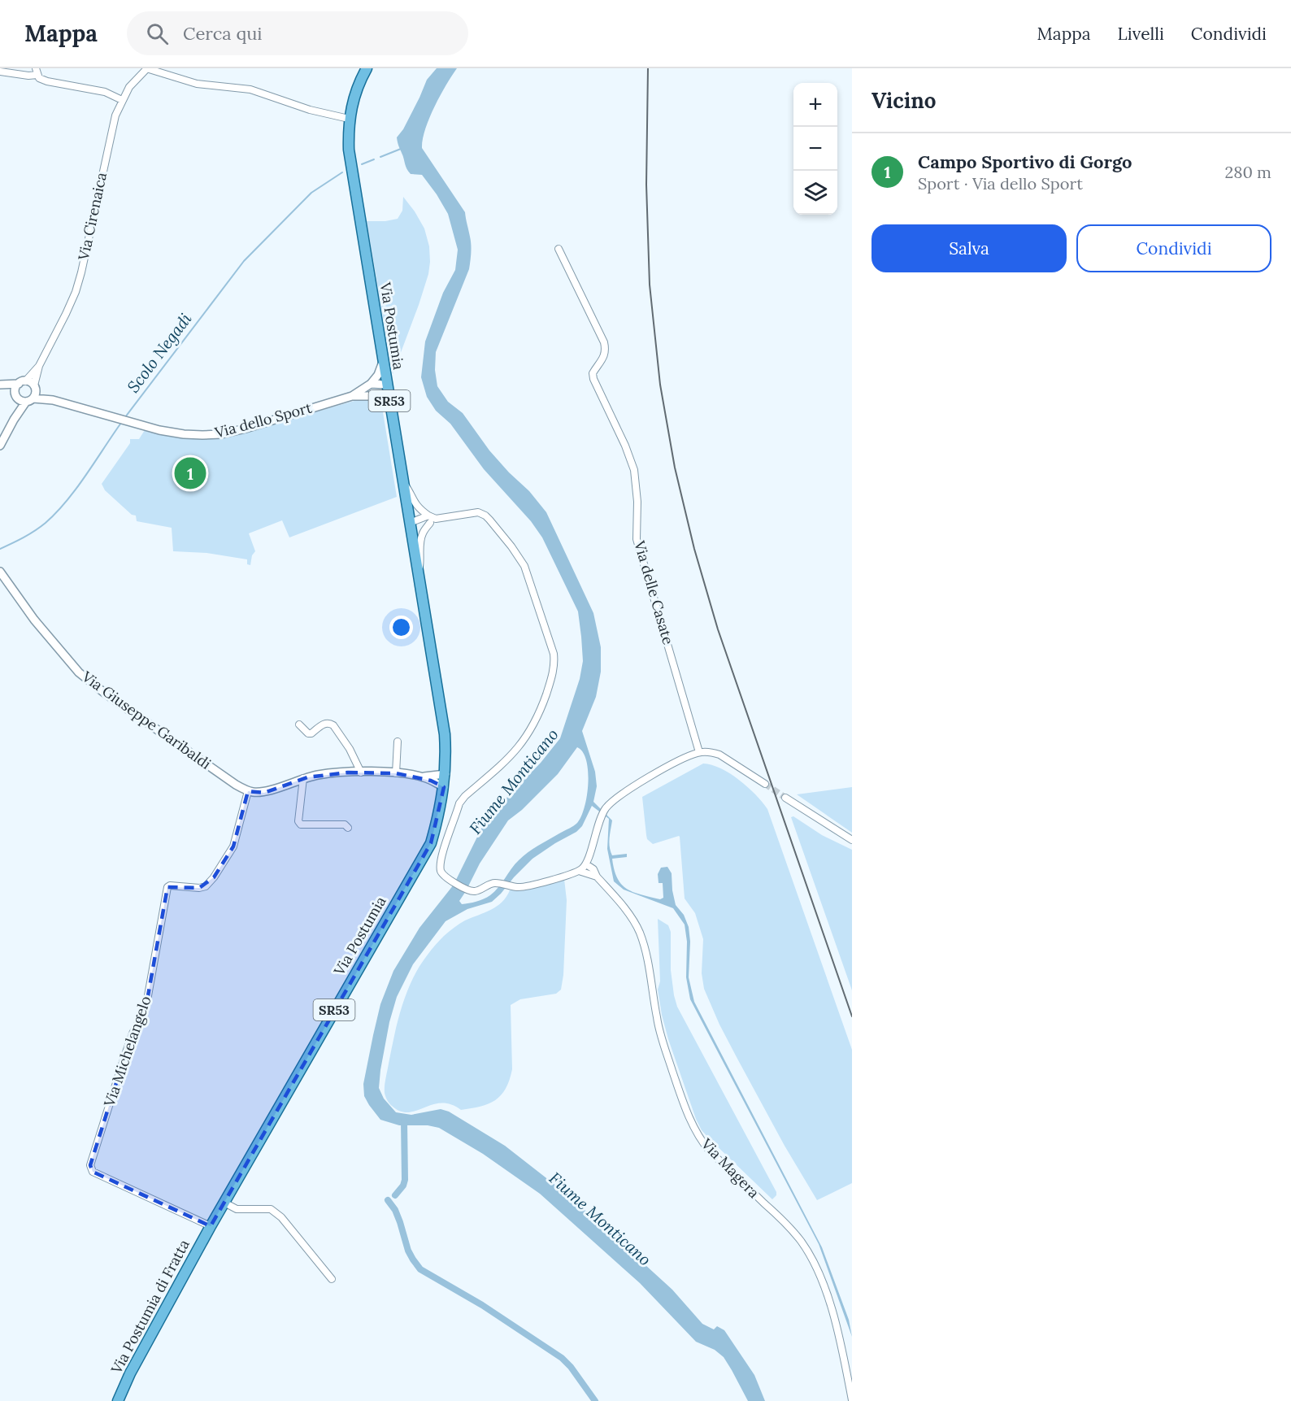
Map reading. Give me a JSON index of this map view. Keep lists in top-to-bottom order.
{
  "streets": {
    "main road": ["Via Postumia", "SR53", "Via Postumia di Fratta"],
    "street": [
      "Via Cirenaica",
      "Via dello Sport",
      "Via delle Casate",
      "Via Giuseppe Garibaldi",
      "Via Michelangelo",
      "Via Magera"
    ]
  },
  "crossings": [
    ["Via Cirenaica", "Via dello Sport"],
    ["Via Postumia", "Via Michelangelo"],
    ["Via Postumia", "Via Postumia di Fratta"],
    ["Via Giuseppe Garibaldi", "Via Michelangelo"],
    ["Via Michelangelo", "Via Postumia di Fratta"]
  ],
  "water": ["Scolo Negadi", "Fiume Monticano"],
  "page": {
    "header": "Mappa",
    "search": "Cerca qui",
    "nav": ["Mappa", "Livelli", "Condividi"],
    "heading": "Vicino",
    "map_buttons": ["+", "−"],
    "list": [
      {
        "mark": "1",
        "name": "Campo Sportivo di Gorgo",
        "note": "Sport · Via dello Sport",
        "value": "280 m"
      }
    ],
    "buttons": ["Salva", "Condividi"],
    "pins": "1"
  }
}
